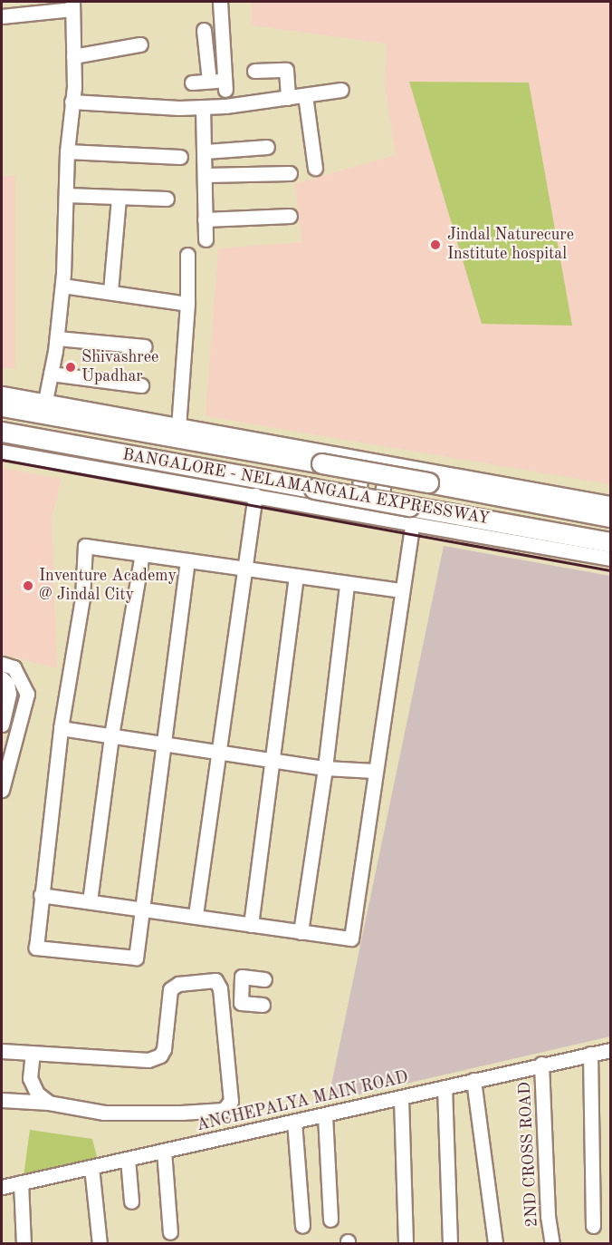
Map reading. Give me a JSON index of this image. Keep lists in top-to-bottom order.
{
  "streets": {
    "highway": ["BANGALORE - NELAMANGALA EXPRESSWAY"],
    "street": ["ANCHEPALYA MAIN ROAD", "2ND CROSS ROAD"]
  },
  "crossings": [
    ["ANCHEPALYA MAIN ROAD", "2ND CROSS ROAD"]
  ],
  "places": ["Jindal Naturecure Institute hospital", "Shivashree Upadhar", "Inventure Academy @ Jindal City"]
}
